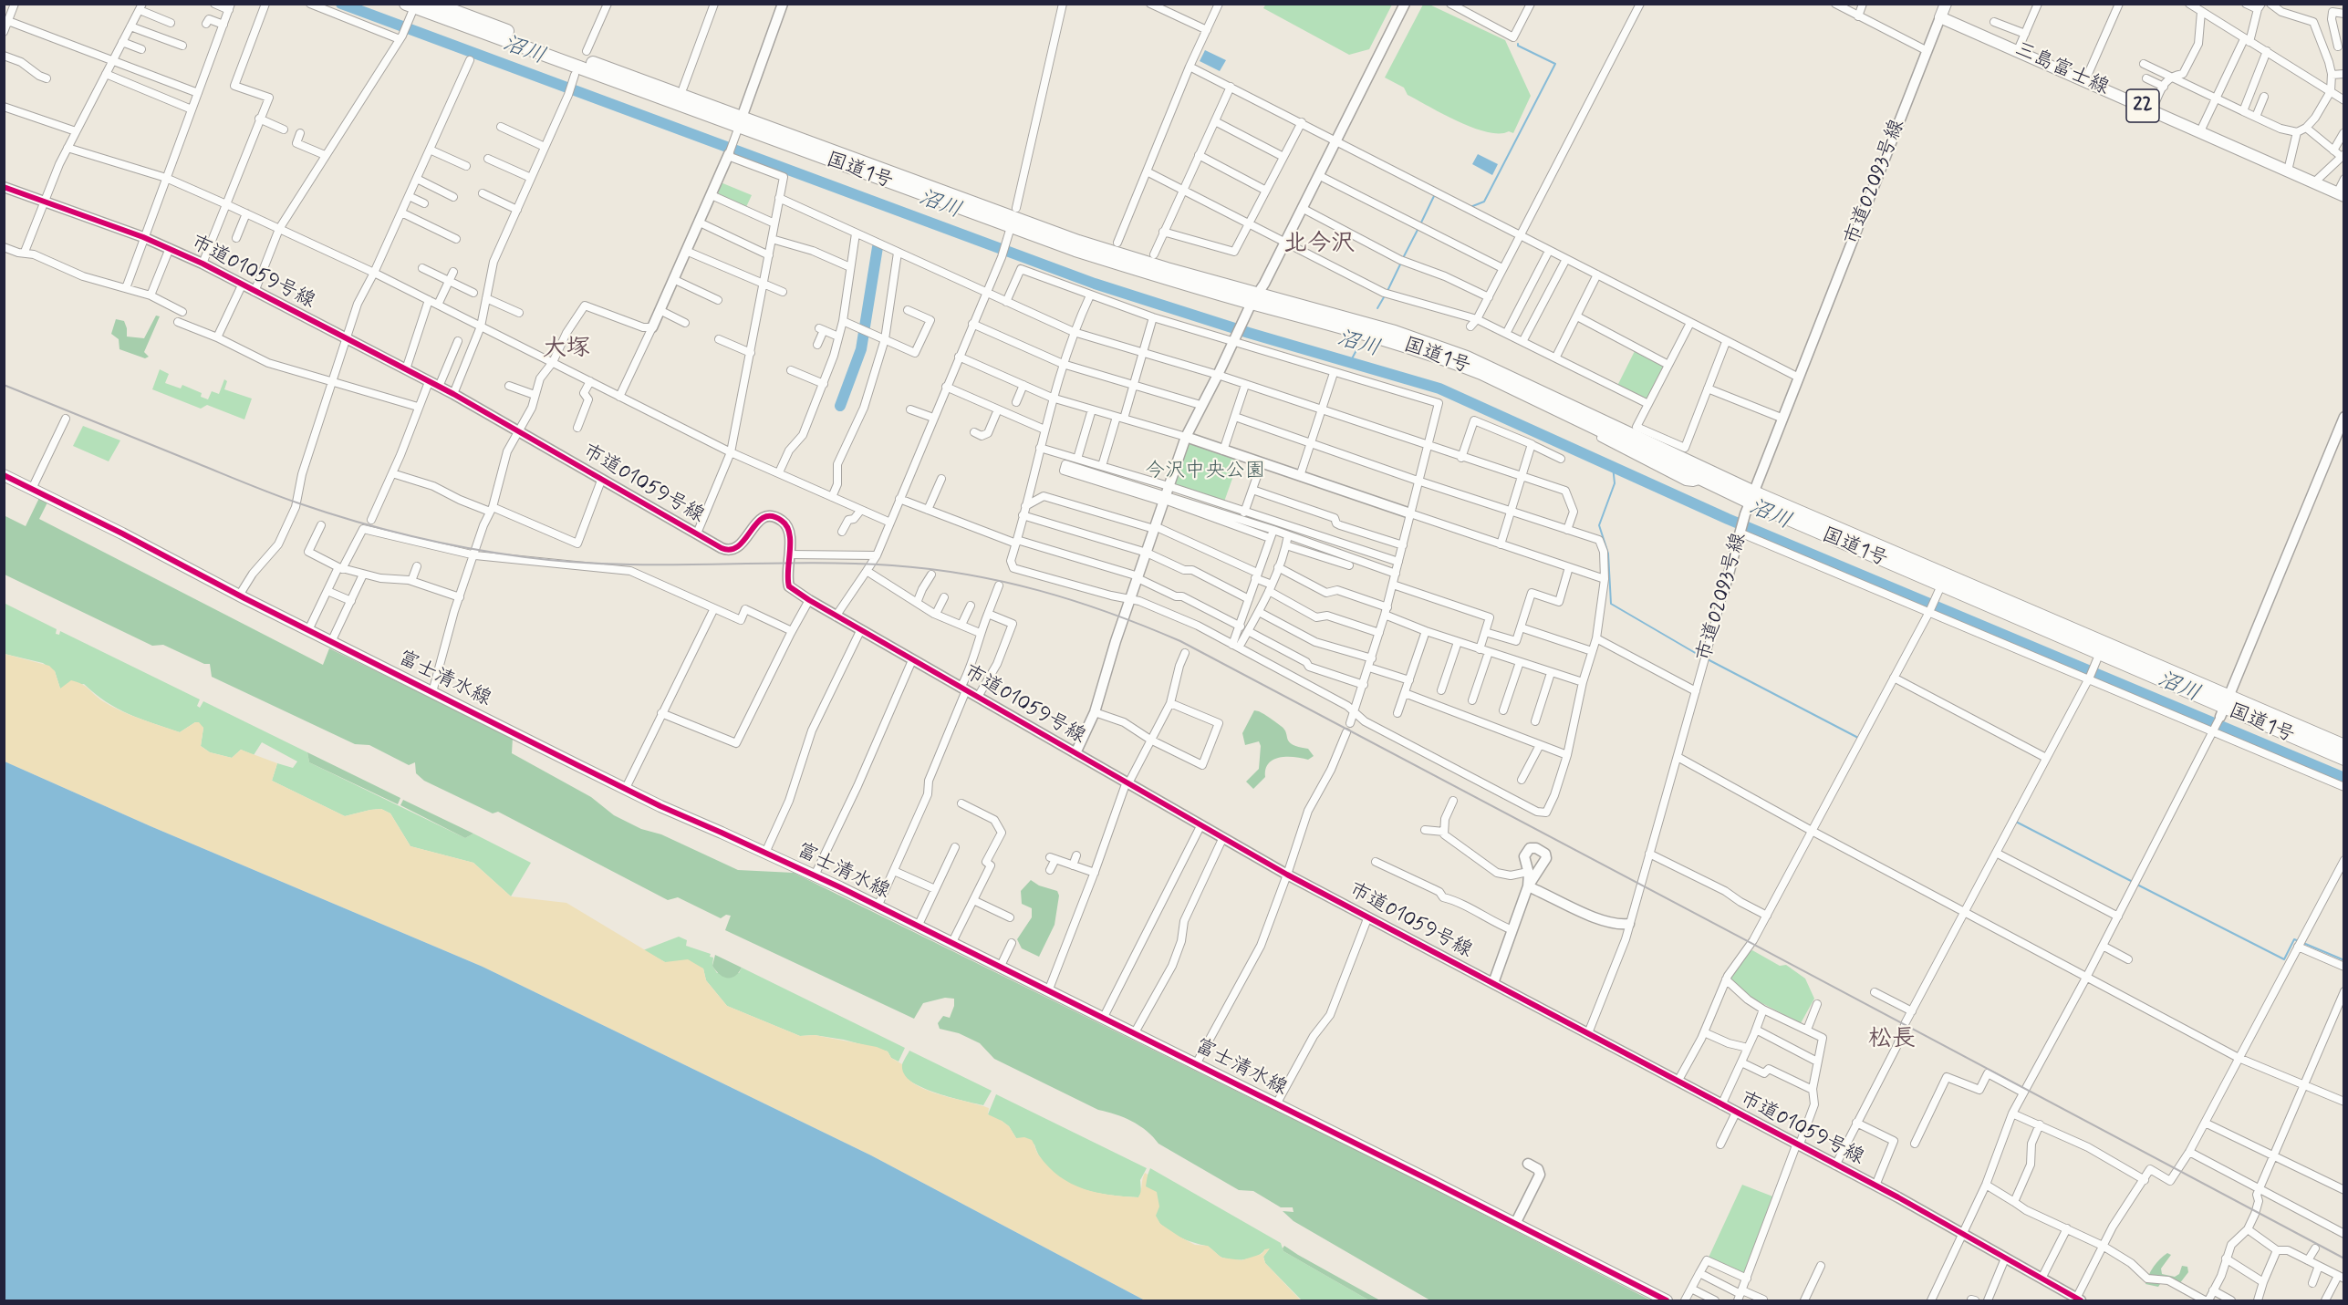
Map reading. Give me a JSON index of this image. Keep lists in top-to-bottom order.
{
  "streets": {
    "highway": ["国道1号"],
    "main road": ["三島富士線", "22", "富士清水線"],
    "street": ["市道02093号線", "市道01059号線"]
  },
  "crossings": [
    ["三島富士線", "市道02093号線"],
    ["国道1号", "市道02093号線"],
    ["市道02093号線", "市道01059号線"]
  ],
  "districts": ["北今沢", "大塚", "松長"],
  "water": ["沼川"],
  "parks": ["今沢中央公園"]
}
